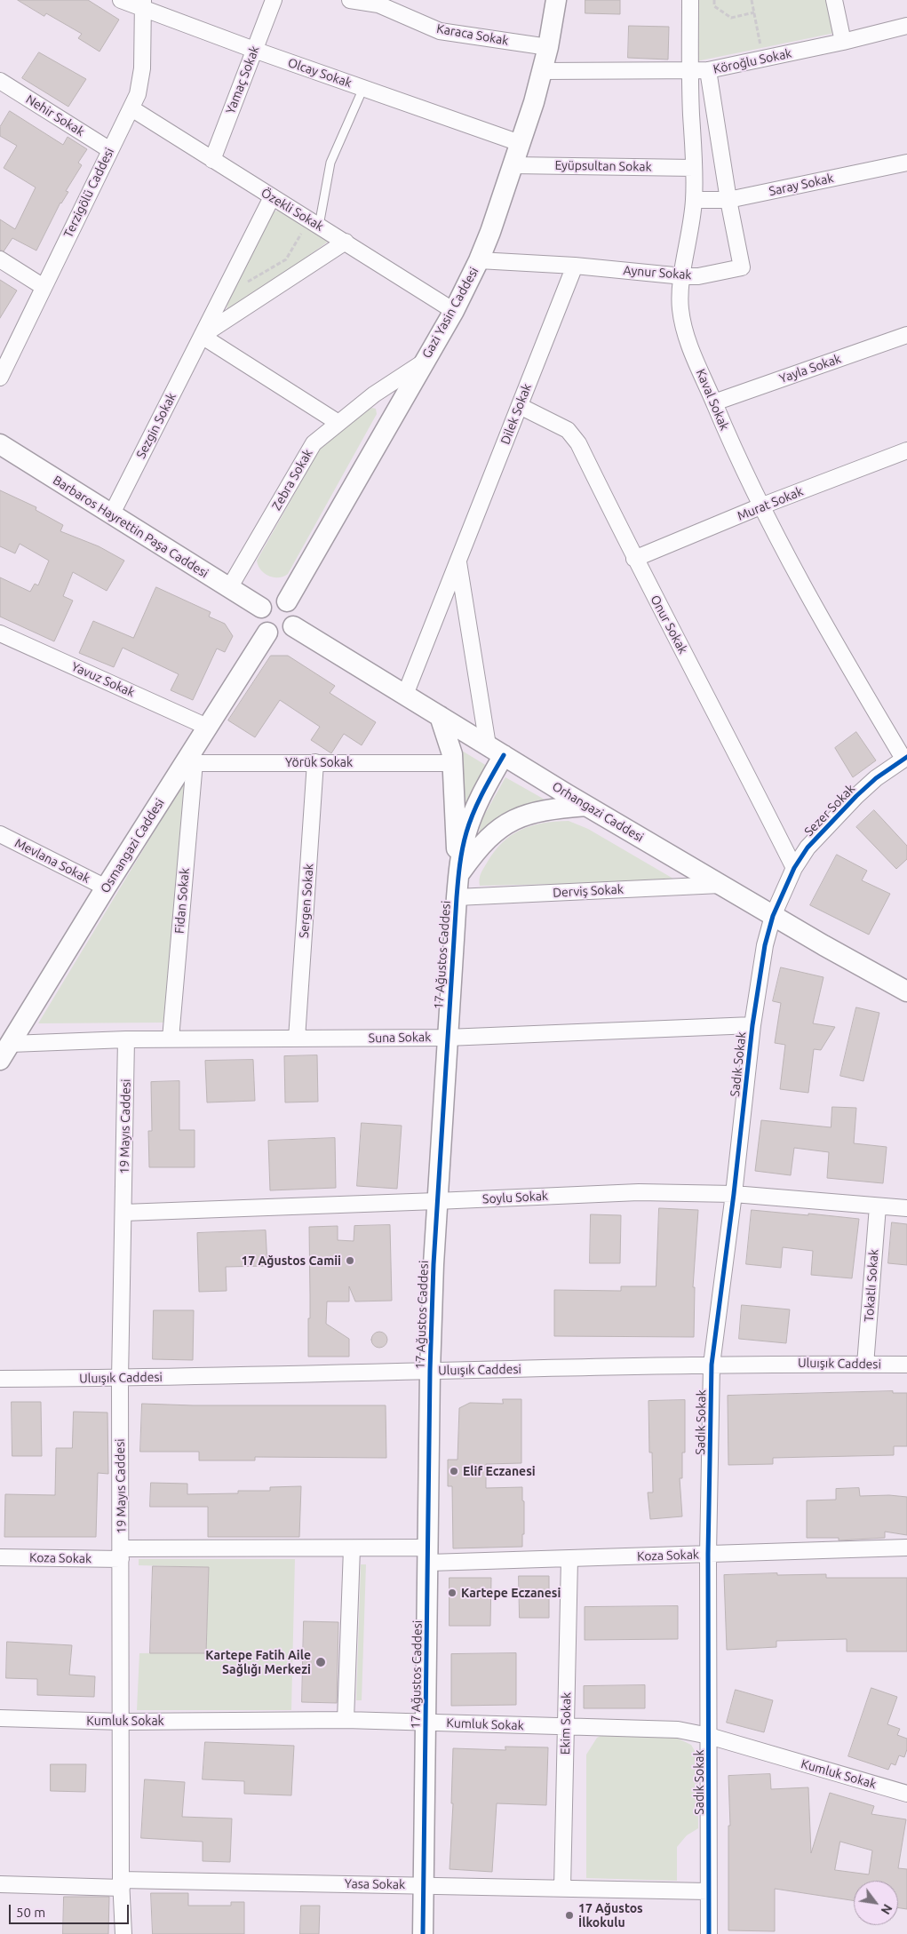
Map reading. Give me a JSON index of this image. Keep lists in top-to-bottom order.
{
  "streets": {
    "street": [
      "Karaca Sokak",
      "Köroğlu Sokak",
      "Olcay Sokak",
      "Yamaç Sokak",
      "Nehir Sokak",
      "Eyüpsultan Sokak",
      "Saray Sokak",
      "Terzigölü Caddesi",
      "Özekli Sokak",
      "Aynur Sokak",
      "Gazi Yasin Caddesi",
      "Yayla Sokak",
      "Kaval Sokak",
      "Dilek Sokak",
      "Sezgin Sokak",
      "Zebra Sokak",
      "Murat Sokak",
      "Barbaros Hayrettin Paşa Caddesi",
      "Onur Sokak",
      "Yavuz Sokak",
      "Yörük Sokak",
      "Sezer Sokak",
      "Orhangazi Caddesi",
      "Osmangazi Caddesi",
      "Mevlana Sokak",
      "Derviş Sokak",
      "Fidan Sokak",
      "Sergen Sokak",
      "17 Ağustos Caddesi",
      "Suna Sokak",
      "Sadık Sokak",
      "19 Mayıs Caddesi",
      "Soylu Sokak",
      "Tokatlı Sokak",
      "Uluışık Caddesi",
      "Koza Sokak",
      "Kumluk Sokak",
      "Ekim Sokak",
      "Yasa Sokak"
    ]
  },
  "crossings": [
    ["Karaca Sokak", "Gazi Yasin Caddesi"],
    ["Köroğlu Sokak", "Aynur Sokak"],
    ["Köroğlu Sokak", "Gazi Yasin Caddesi"],
    ["Köroğlu Sokak", "Kaval Sokak"],
    ["Olcay Sokak", "Yamaç Sokak"],
    ["Olcay Sokak", "Terzigölü Caddesi"],
    ["Olcay Sokak", "Gazi Yasin Caddesi"],
    ["Yamaç Sokak", "Özekli Sokak"],
    ["Nehir Sokak", "Terzigölü Caddesi"],
    ["Eyüpsultan Sokak", "Gazi Yasin Caddesi"],
    ["Eyüpsultan Sokak", "Kaval Sokak"],
    ["Saray Sokak", "Aynur Sokak"],
    ["Saray Sokak", "Kaval Sokak"],
    ["Terzigölü Caddesi", "Özekli Sokak"],
    ["Özekli Sokak", "Gazi Yasin Caddesi"],
    ["Özekli Sokak", "Sezgin Sokak"],
    ["Aynur Sokak", "Gazi Yasin Caddesi"],
    ["Aynur Sokak", "Kaval Sokak"],
    ["Aynur Sokak", "Dilek Sokak"],
    ["Gazi Yasin Caddesi", "Zebra Sokak"],
    ["Gazi Yasin Caddesi", "Barbaros Hayrettin Paşa Caddesi"],
    ["Gazi Yasin Caddesi", "Orhangazi Caddesi"],
    ["Gazi Yasin Caddesi", "Osmangazi Caddesi"],
    ["Yayla Sokak", "Kaval Sokak"],
    ["Kaval Sokak", "Murat Sokak"],
    ["Kaval Sokak", "Sezer Sokak"],
    ["Dilek Sokak", "Onur Sokak"],
    ["Dilek Sokak", "Orhangazi Caddesi"],
    ["Sezgin Sokak", "Barbaros Hayrettin Paşa Caddesi"],
    ["Zebra Sokak", "Barbaros Hayrettin Paşa Caddesi"],
    ["Murat Sokak", "Onur Sokak"],
    ["Barbaros Hayrettin Paşa Caddesi", "Orhangazi Caddesi"],
    ["Barbaros Hayrettin Paşa Caddesi", "Osmangazi Caddesi"],
    ["Onur Sokak", "Sezer Sokak"],
    ["Yavuz Sokak", "Osmangazi Caddesi"],
    ["Yörük Sokak", "Osmangazi Caddesi"],
    ["Yörük Sokak", "Fidan Sokak"],
    ["Yörük Sokak", "Sergen Sokak"],
    ["Sezer Sokak", "Orhangazi Caddesi"],
    ["Sezer Sokak", "Sadık Sokak"],
    ["Orhangazi Caddesi", "Osmangazi Caddesi"],
    ["Orhangazi Caddesi", "Derviş Sokak"],
    ["Orhangazi Caddesi", "17 Ağustos Caddesi"],
    ["Orhangazi Caddesi", "Sadık Sokak"],
    ["Osmangazi Caddesi", "Mevlana Sokak"],
    ["Osmangazi Caddesi", "Fidan Sokak"],
    ["Osmangazi Caddesi", "Suna Sokak"],
    ["Derviş Sokak", "17 Ağustos Caddesi"],
    ["Fidan Sokak", "Suna Sokak"],
    ["Sergen Sokak", "Suna Sokak"],
    ["17 Ağustos Caddesi", "Suna Sokak"],
    ["17 Ağustos Caddesi", "Soylu Sokak"],
    ["17 Ağustos Caddesi", "Uluışık Caddesi"],
    ["17 Ağustos Caddesi", "Koza Sokak"],
    ["17 Ağustos Caddesi", "Kumluk Sokak"],
    ["17 Ağustos Caddesi", "Yasa Sokak"],
    ["Suna Sokak", "Sadık Sokak"],
    ["Suna Sokak", "19 Mayıs Caddesi"],
    ["Sadık Sokak", "Soylu Sokak"],
    ["Sadık Sokak", "Uluışık Caddesi"],
    ["Sadık Sokak", "Koza Sokak"],
    ["Sadık Sokak", "Kumluk Sokak"],
    ["Sadık Sokak", "Yasa Sokak"],
    ["19 Mayıs Caddesi", "Soylu Sokak"],
    ["19 Mayıs Caddesi", "Uluışık Caddesi"],
    ["19 Mayıs Caddesi", "Koza Sokak"],
    ["19 Mayıs Caddesi", "Kumluk Sokak"],
    ["19 Mayıs Caddesi", "Yasa Sokak"],
    ["Soylu Sokak", "Tokatlı Sokak"],
    ["Tokatlı Sokak", "Uluışık Caddesi"],
    ["Koza Sokak", "Ekim Sokak"],
    ["Kumluk Sokak", "Ekim Sokak"],
    ["Ekim Sokak", "Yasa Sokak"]
  ],
  "places": [
    "17 Ağustos Camii",
    "Elif Eczanesi",
    "Kartepe Eczanesi",
    "Kartepe Fatih Aile Sağlığı Merkezi",
    "17 Ağustos İlkokulu"
  ],
  "scale_bar": "50 m",
  "north": "bottom right"
}
